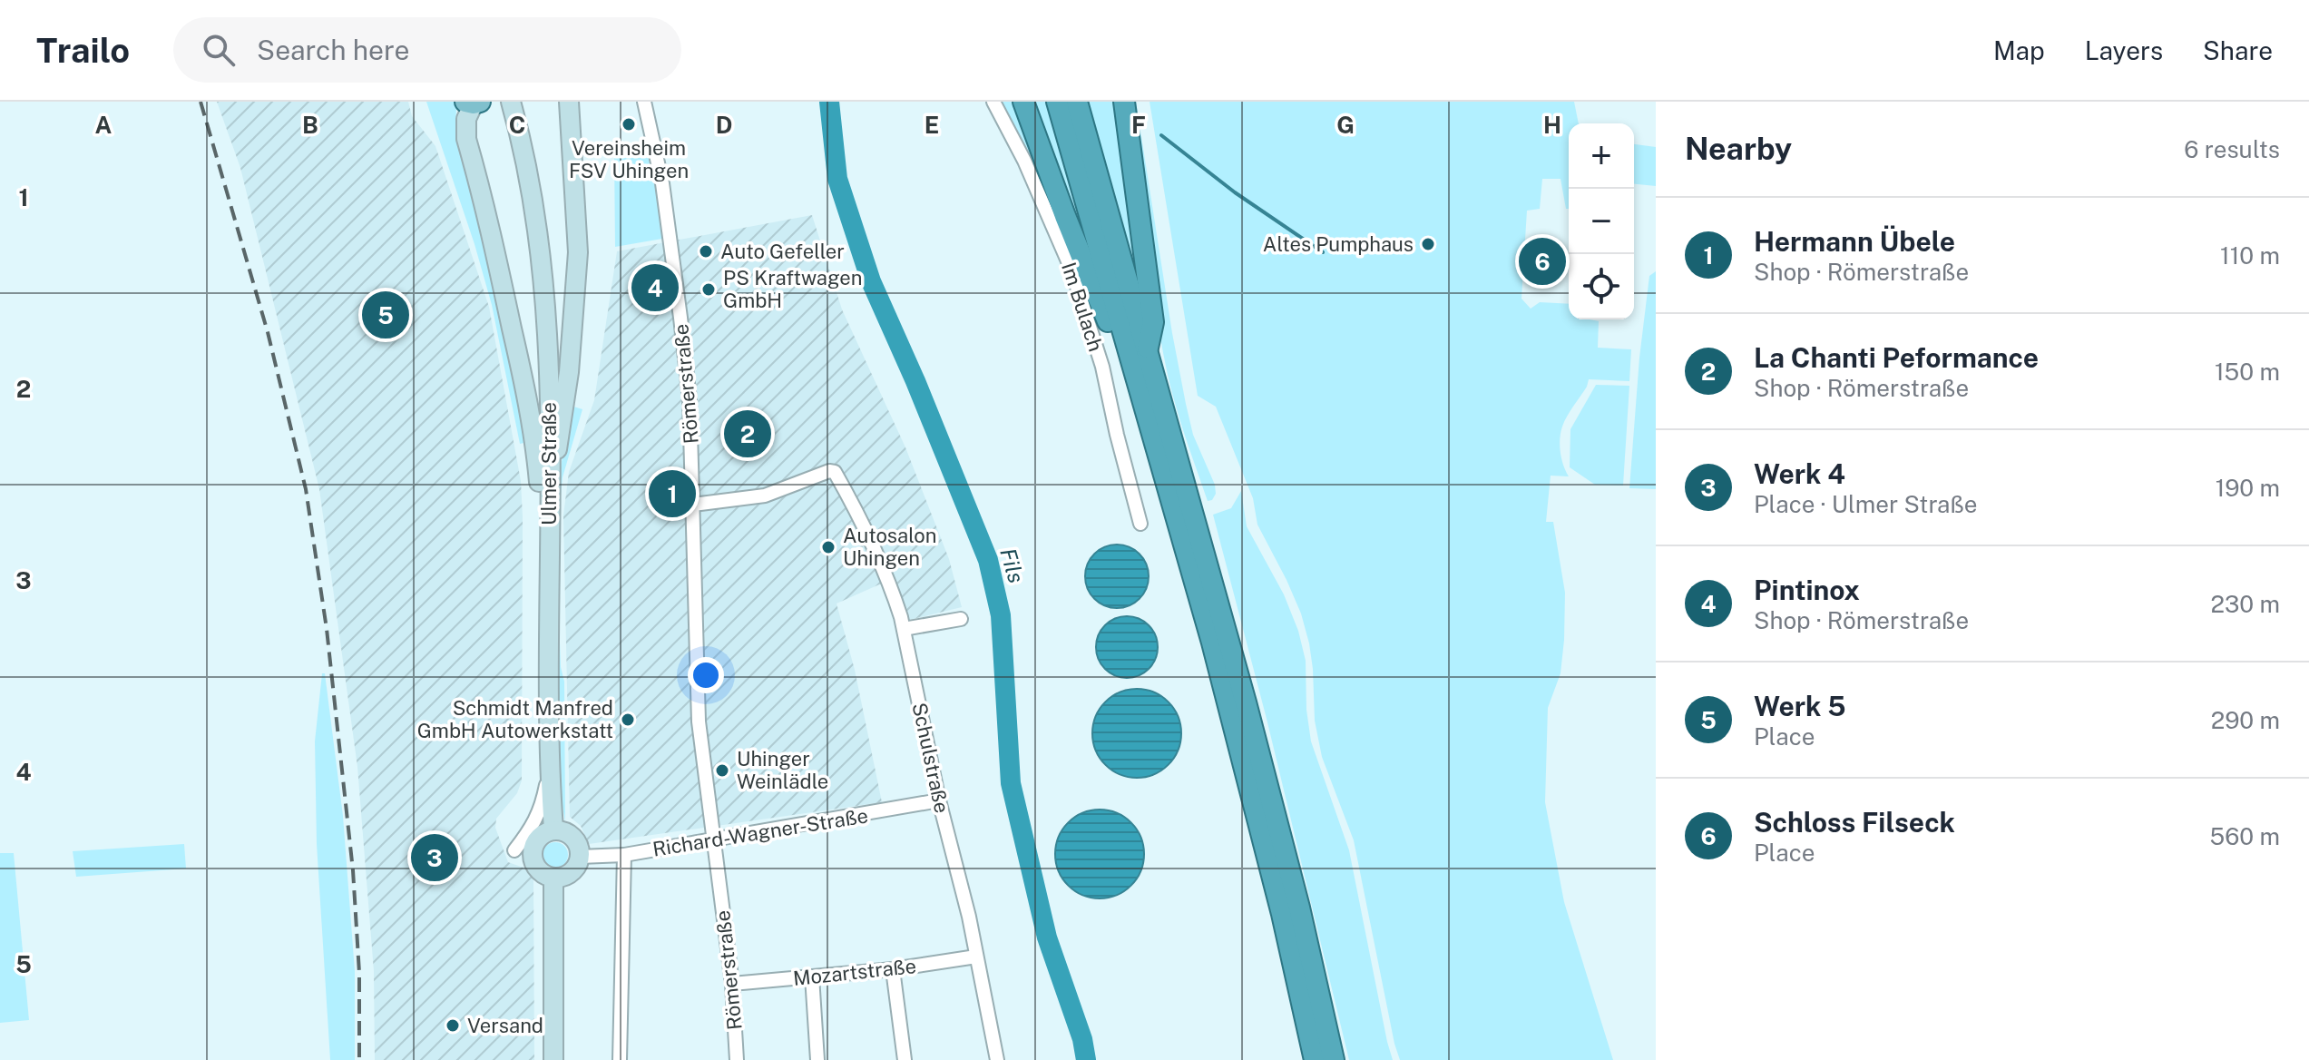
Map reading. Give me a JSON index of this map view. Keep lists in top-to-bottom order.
{
  "streets": {
    "main road": ["Ulmer Straße"],
    "street": [
      "Im Bulach",
      "Römerstraße",
      "Schulstraße",
      "Richard-Wagner-Straße",
      "Mozartstraße"
    ]
  },
  "crossings": [
    ["Römerstraße", "Schulstraße"],
    ["Römerstraße", "Richard-Wagner-Straße"],
    ["Römerstraße", "Mozartstraße"],
    ["Ulmer Straße", "Richard-Wagner-Straße"],
    ["Schulstraße", "Richard-Wagner-Straße"],
    ["Schulstraße", "Mozartstraße"]
  ],
  "water": ["Fils"],
  "places": [
    "Vereinsheim FSV Uhingen",
    "Altes Pumphaus",
    "Auto Gefeller",
    "PS Kraftwagen GmbH",
    "Autosalon Uhingen",
    "Schmidt Manfred GmbH Autowerkstatt",
    "Uhinger Weinlädle",
    "Versand"
  ],
  "page": {
    "header": "Trailo",
    "search": "Search here",
    "nav": ["Map", "Layers", "Share"],
    "heading": ["Nearby", "6 results"],
    "map_buttons": ["+", "−"],
    "list": [
      {
        "mark": "1",
        "name": "Hermann Übele",
        "note": "Shop · Römerstraße",
        "value": "110 m"
      },
      {
        "mark": "2",
        "name": "La Chanti Peformance",
        "note": "Shop · Römerstraße",
        "value": "150 m"
      },
      {
        "mark": "3",
        "name": "Werk 4",
        "note": "Place · Ulmer Straße",
        "value": "190 m"
      },
      {
        "mark": "4",
        "name": "Pintinox",
        "note": "Shop · Römerstraße",
        "value": "230 m"
      },
      {
        "mark": "5",
        "name": "Werk 5",
        "note": "Place",
        "value": "290 m"
      },
      {
        "mark": "6",
        "name": "Schloss Filseck",
        "note": "Place",
        "value": "560 m"
      }
    ],
    "pins": [
      "6",
      "4",
      "5",
      "2",
      "1",
      "3"
    ]
  },
  "grid": {
    "columns": [
      "A",
      "B",
      "C",
      "D",
      "E",
      "F",
      "G",
      "H"
    ],
    "rows": [
      "1",
      "2",
      "3",
      "4",
      "5"
    ]
  }
}
